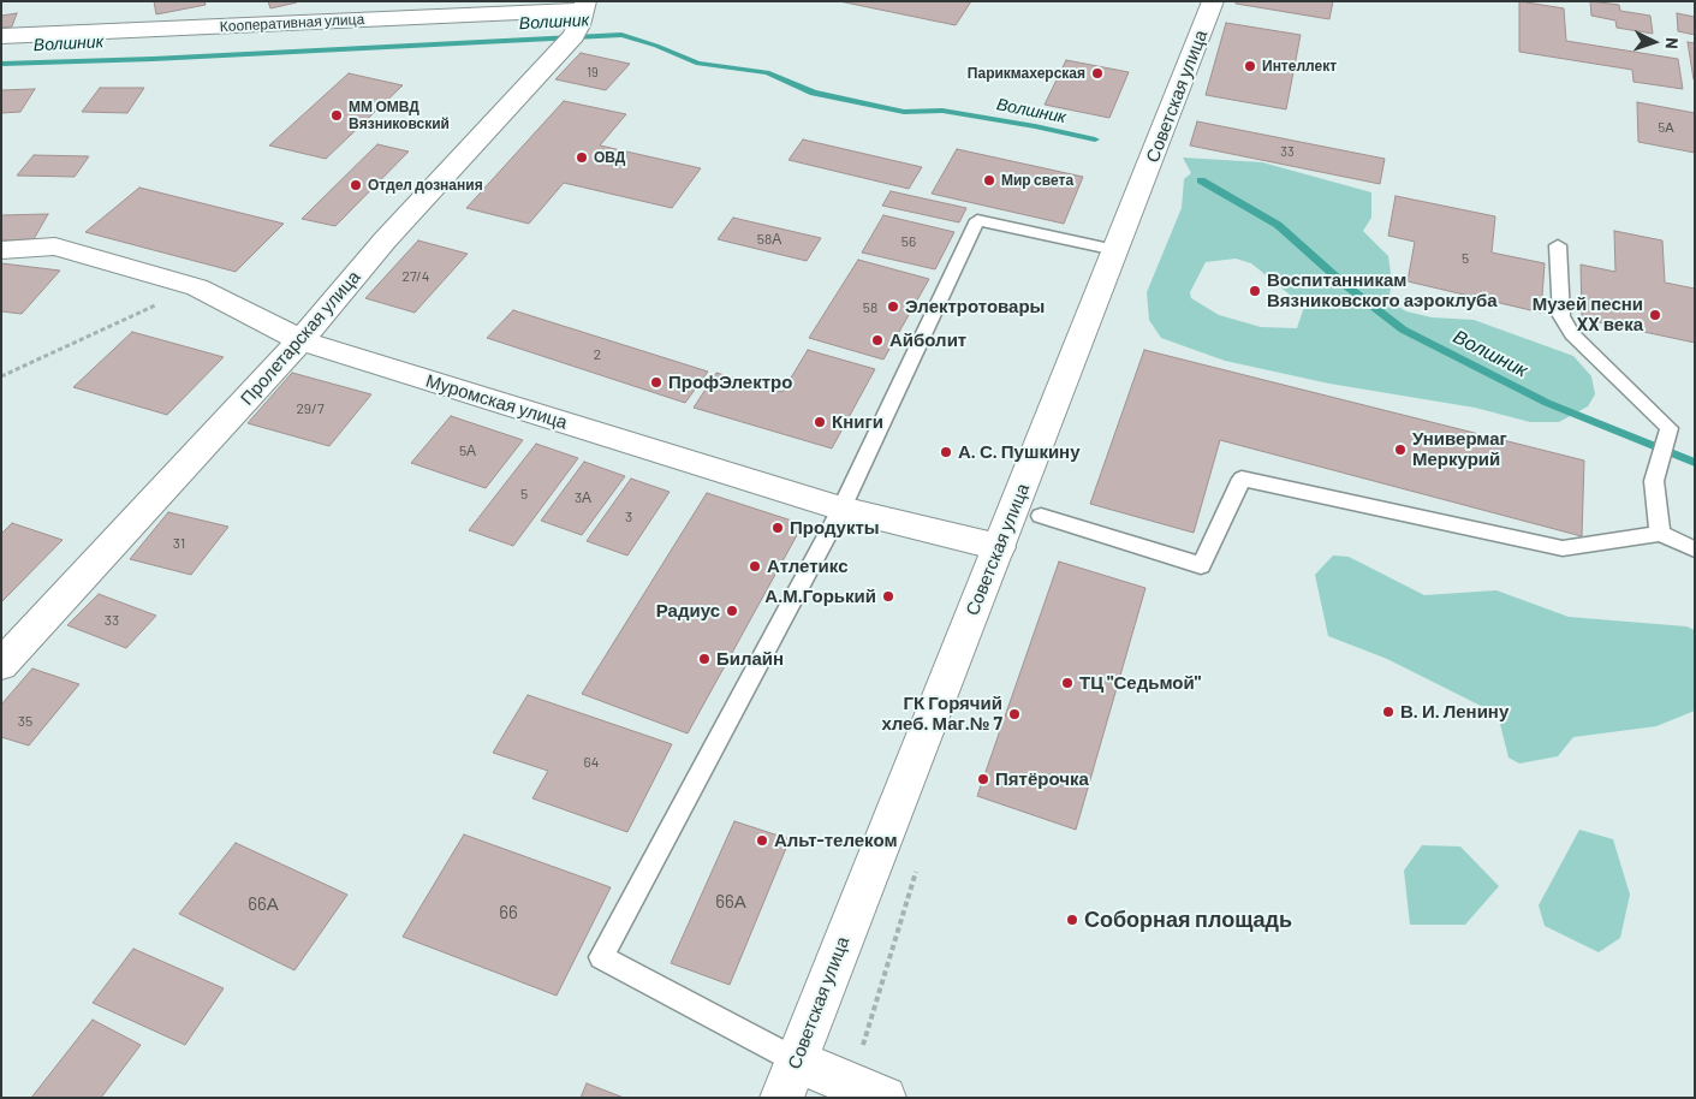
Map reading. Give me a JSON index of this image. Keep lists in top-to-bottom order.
{
  "streets": {
    "street": [
      "Кооперативная улица",
      "Советская улица",
      "Пролетарская улица",
      "Муромская улица"
    ]
  },
  "crossings": [
    ["Кооперативная улица", "Пролетарская улица"],
    ["Советская улица", "Муромская улица"],
    ["Пролетарская улица", "Муромская улица"]
  ],
  "water": ["Волшник"],
  "places": [
    "Интеллект",
    "Парикмахерская",
    "ММ ОМВД Вязниковский",
    "ОВД",
    "Мир света",
    "Отдел дознания",
    "Воспитанникам Вязниковского аэроклуба",
    "Электротовары",
    "Музей песни XX века",
    "Айболит",
    "ПрофЭлектро",
    "Книги",
    "Универмаг Меркурий",
    "А. С. Пушкину",
    "Продукты",
    "Атлетикс",
    "А.М.Горький",
    "Радиус",
    "Билайн",
    "ТЦ \"Седьмой\"",
    "В. И. Ленину",
    "ГК Горячий хлеб. Маг.№ 7",
    "Пятёрочка",
    "Альт-телеком",
    "Соборная площадь"
  ],
  "house_numbers": [
    "19",
    "5А",
    "33",
    "58А",
    "56",
    "5",
    "27/4",
    "58",
    "2",
    "29/7",
    "5А",
    "5",
    "3А",
    "3",
    "31",
    "33",
    "35",
    "64",
    "66А",
    "66А",
    "66"
  ],
  "north": "right"
}
